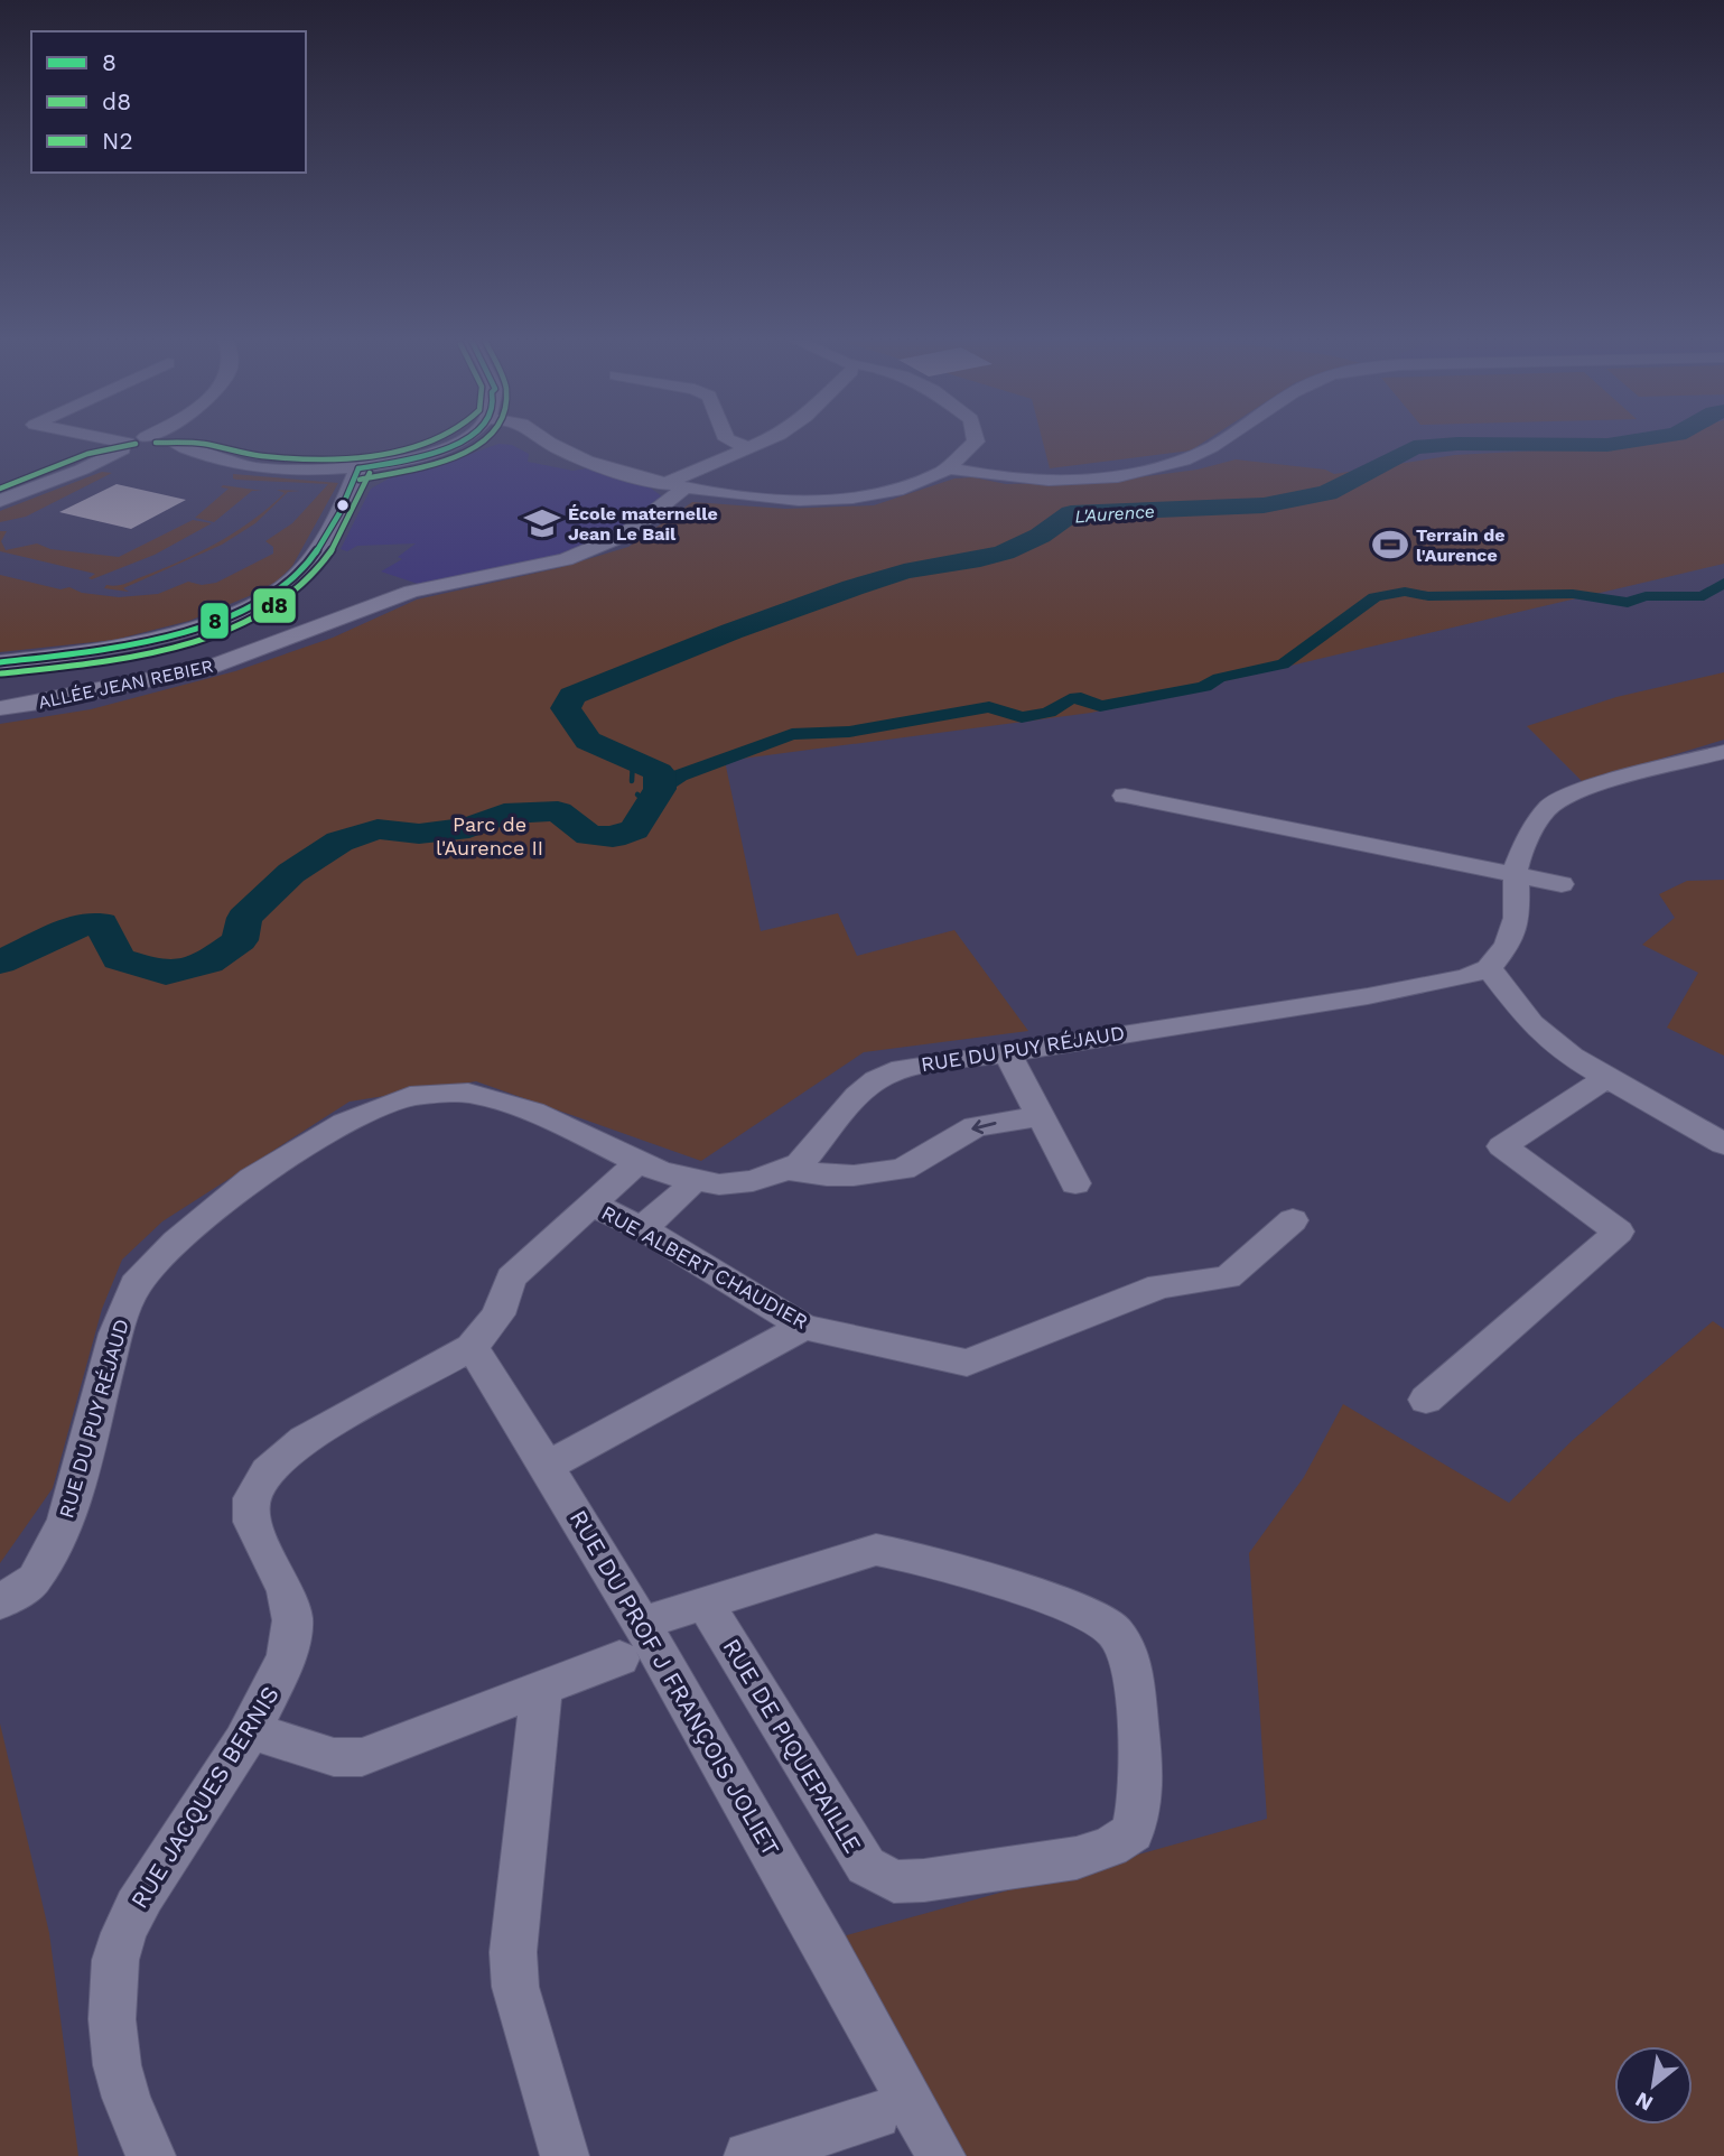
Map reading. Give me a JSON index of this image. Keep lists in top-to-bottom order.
{
  "streets": {
    "street": [
      "ALLÉE JEAN REBIER",
      "RUE DU PUY RÉJAUD",
      "RUE ALBERT CHAUDIER",
      "RUE DU PROF J FRANÇOIS JOLIET",
      "RUE DE PIQUEPAILLE",
      "RUE JACQUES BERNIS"
    ]
  },
  "crossings": [
    ["RUE DU PUY RÉJAUD", "RUE JACQUES BERNIS"],
    ["RUE ALBERT CHAUDIER", "RUE JACQUES BERNIS"],
    ["RUE DU PROF J FRANÇOIS JOLIET", "RUE DE PIQUEPAILLE"],
    ["RUE DU PROF J FRANÇOIS JOLIET", "RUE JACQUES BERNIS"],
    ["RUE DE PIQUEPAILLE", "RUE JACQUES BERNIS"]
  ],
  "water": ["L'Aurence"],
  "parks": ["Parc de l'Aurence II"],
  "places": {
    "school or university": ["École maternelle Jean Le Bail"],
    "sports": ["Terrain de l'Aurence"]
  },
  "lines": ["transit line 8", "transit line d8", "transit line N2"],
  "legend": ["8", "d8", "N2"],
  "north": "bottom left"
}
